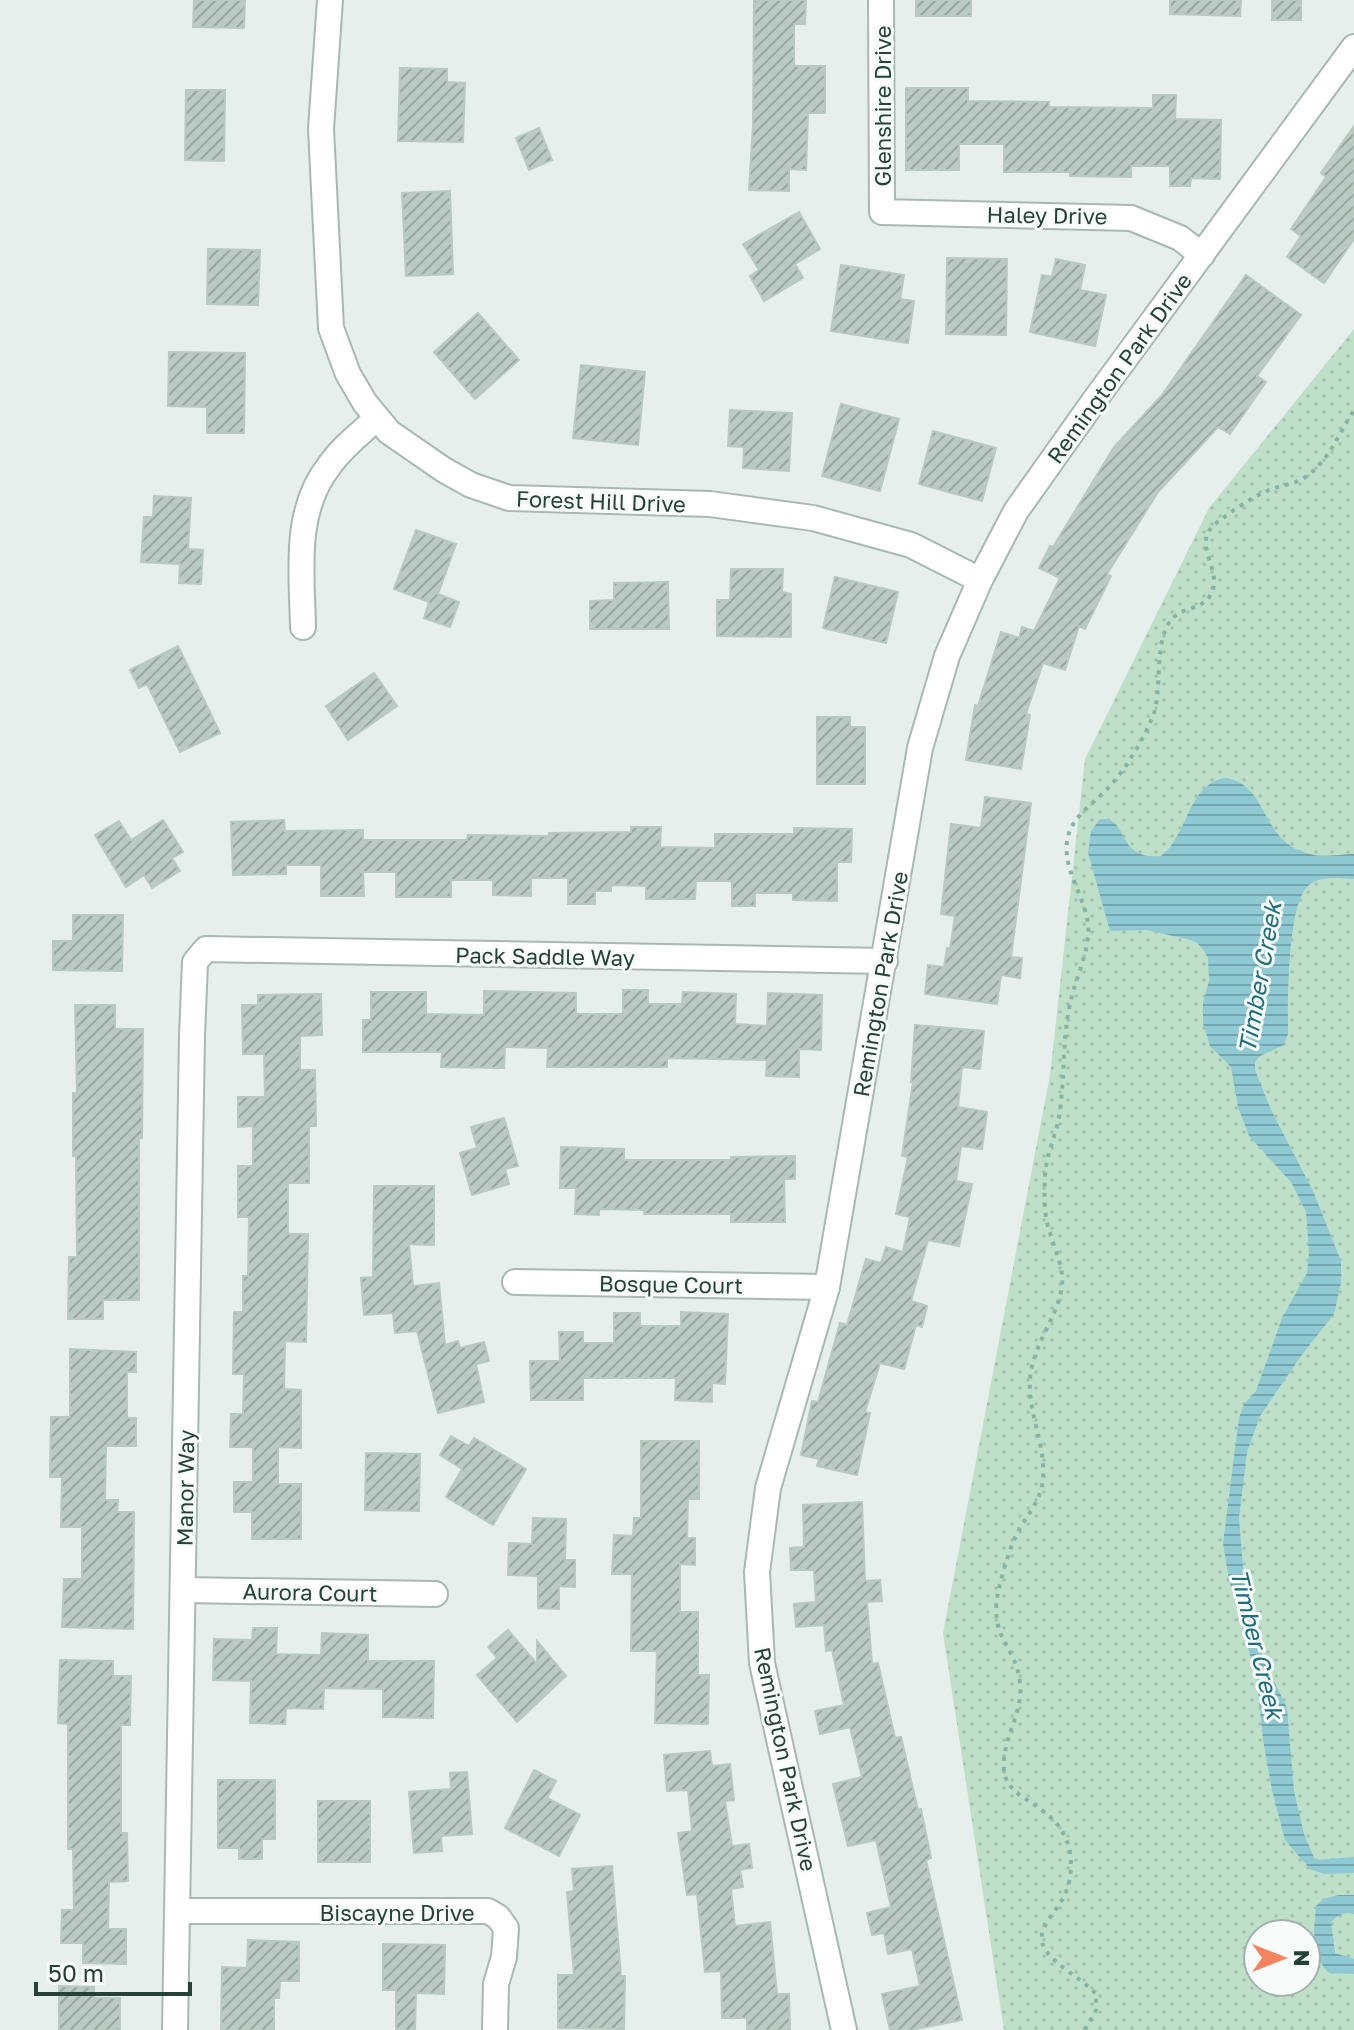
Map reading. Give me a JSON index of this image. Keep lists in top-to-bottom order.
{
  "streets": {
    "street": [
      "Glenshire Drive",
      "Haley Drive",
      "Remington Park Drive",
      "Forest Hill Drive",
      "Pack Saddle Way",
      "Bosque Court",
      "Manor Way",
      "Aurora Court",
      "Biscayne Drive"
    ]
  },
  "crossings": [
    ["Glenshire Drive", "Haley Drive"],
    ["Haley Drive", "Remington Park Drive"],
    ["Remington Park Drive", "Forest Hill Drive"],
    ["Remington Park Drive", "Pack Saddle Way"],
    ["Remington Park Drive", "Bosque Court"],
    ["Pack Saddle Way", "Manor Way"],
    ["Manor Way", "Aurora Court"],
    ["Manor Way", "Biscayne Drive"]
  ],
  "water": ["Timber Creek"],
  "scale_bar": "50 m",
  "north": "right"
}
